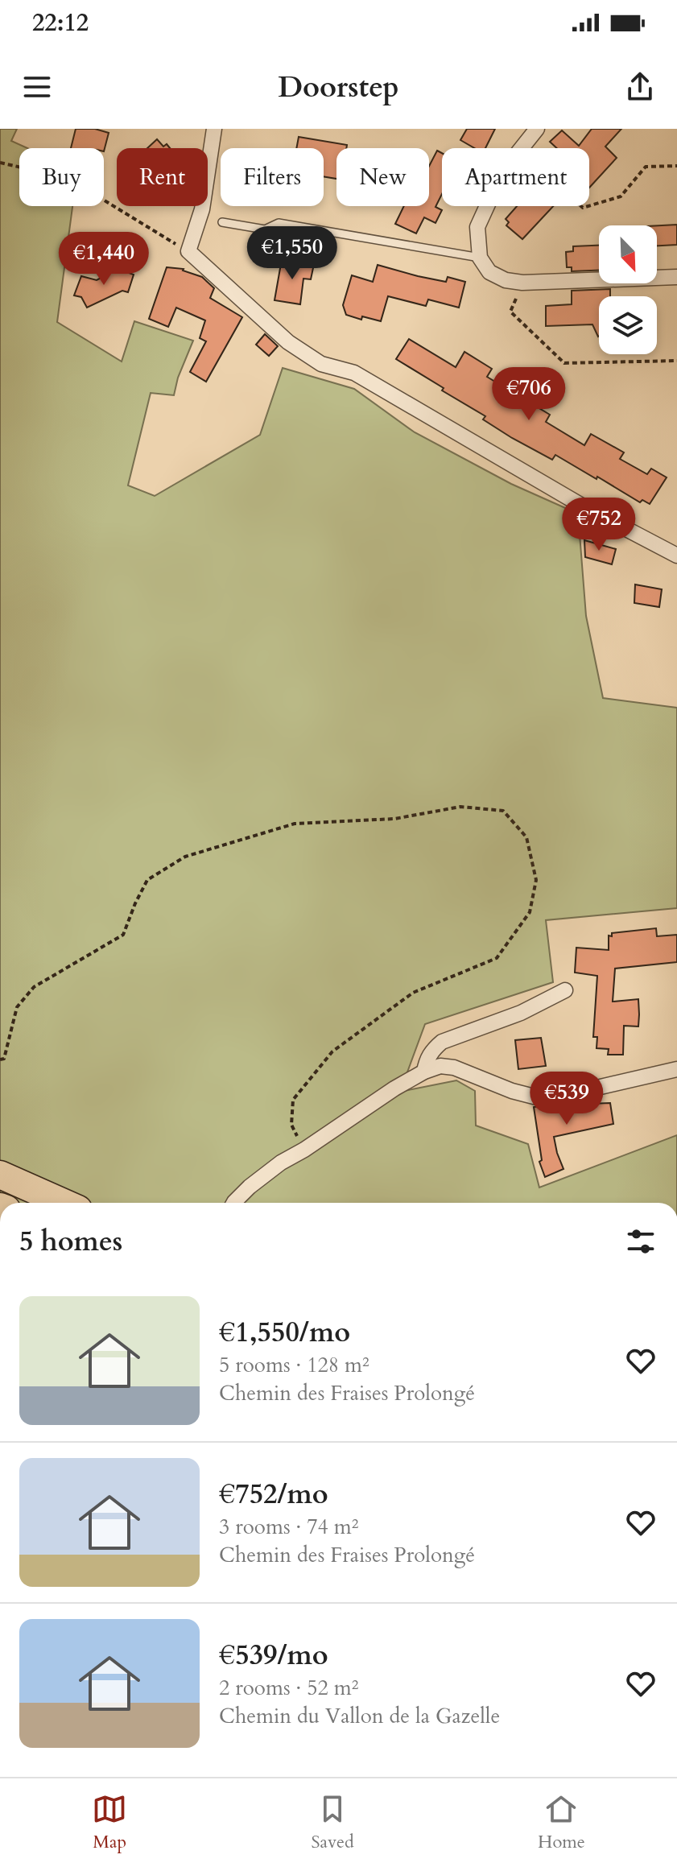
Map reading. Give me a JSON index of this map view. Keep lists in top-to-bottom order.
{
  "north": "bottom right",
  "page": {
    "status": "22:12",
    "header": "Doorstep",
    "chip": [
      "Buy",
      "Rent",
      "Filters",
      "New",
      "Apartment"
    ],
    "price": [
      "€1,550",
      "€1,440",
      "€706",
      "€752",
      "€539"
    ],
    "heading": "5 homes",
    "list": [
      {
        "name": "€1,550/mo",
        "note": "5 rooms · 128 m² · Chemin des Fraises Prolongé"
      },
      {
        "name": "€752/mo",
        "note": "3 rooms · 74 m² · Chemin des Fraises Prolongé"
      },
      {
        "name": "€539/mo",
        "note": "2 rooms · 52 m² · Chemin du Vallon de la Gazelle"
      }
    ],
    "tabs": ["Map", "Saved", "Home"]
  }
}
